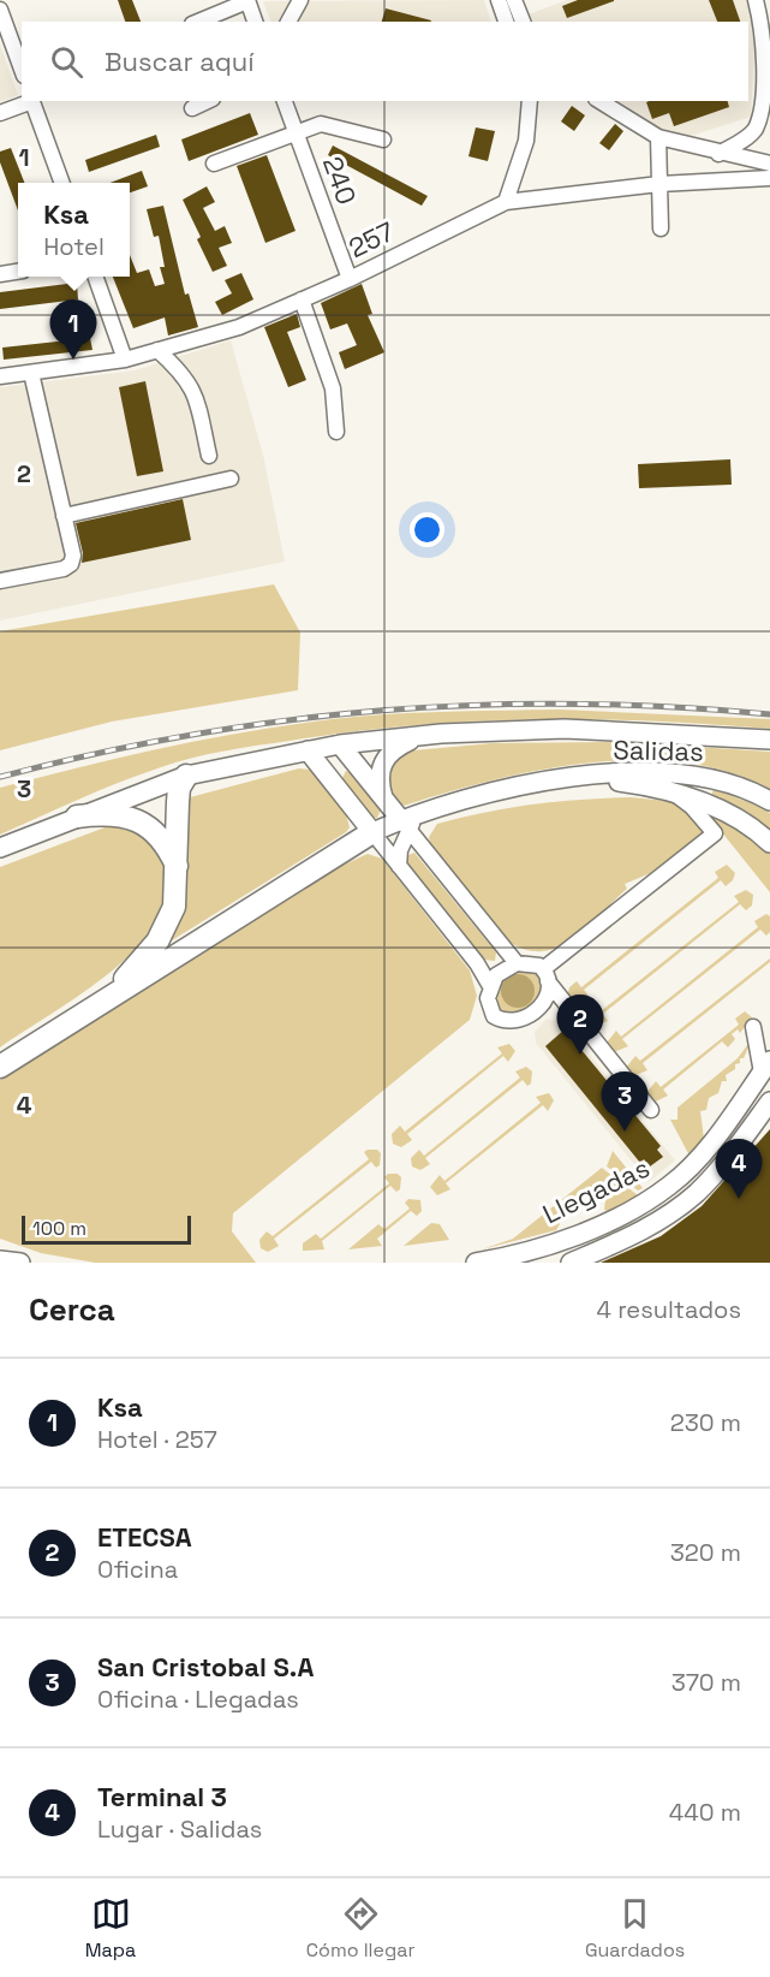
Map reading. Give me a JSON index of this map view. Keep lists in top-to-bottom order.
{
  "streets": {
    "main road": ["Salidas", "Llegadas"],
    "street": ["240", "257"]
  },
  "crossings": [
    ["240", "257"]
  ],
  "scale_bar": "100 m",
  "page": {
    "search": "Buscar aquí",
    "popup": ["Ksa", "Hotel"],
    "pins": [
      "1",
      "2",
      "3",
      "4"
    ],
    "scale": "100 m",
    "heading": ["Cerca", "4 resultados"],
    "list": [
      {
        "mark": "1",
        "name": "Ksa",
        "note": "Hotel · 257",
        "value": "230 m"
      },
      {
        "mark": "2",
        "name": "ETECSA",
        "note": "Oficina",
        "value": "320 m"
      },
      {
        "mark": "3",
        "name": "San Cristobal S.A",
        "note": "Oficina · Llegadas",
        "value": "370 m"
      },
      {
        "mark": "4",
        "name": "Terminal 3",
        "note": "Lugar · Salidas",
        "value": "440 m"
      }
    ],
    "nav": ["Mapa", "Cómo llegar", "Guardados"]
  },
  "grid": {
    "rows": [
      "1",
      "2",
      "3",
      "4"
    ]
  }
}
